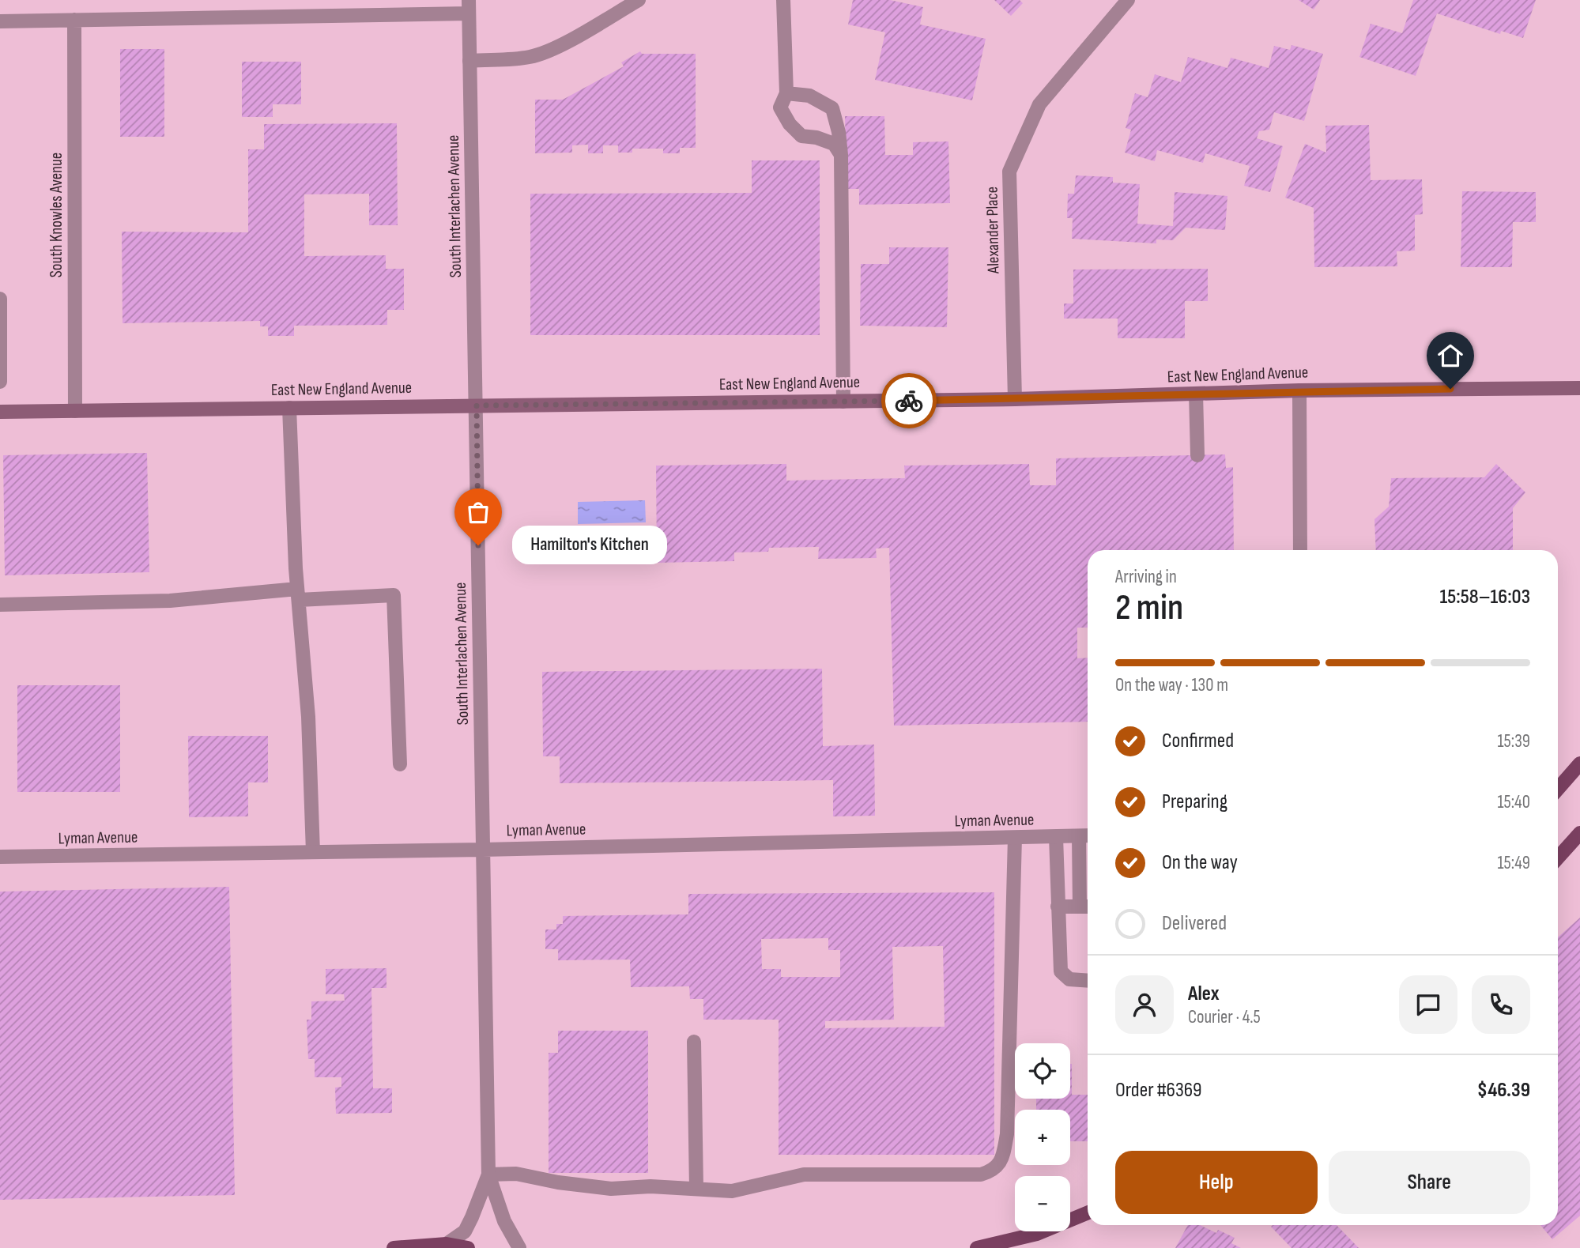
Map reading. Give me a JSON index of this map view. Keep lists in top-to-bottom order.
{
  "streets": {
    "street": [
      "South Interlachen Avenue",
      "South Knowles Avenue",
      "Alexander Place",
      "East New England Avenue",
      "Lyman Avenue"
    ]
  },
  "crossings": [
    ["South Interlachen Avenue", "East New England Avenue"],
    ["South Interlachen Avenue", "Lyman Avenue"],
    ["South Knowles Avenue", "East New England Avenue"],
    ["Alexander Place", "East New England Avenue"]
  ],
  "places": ["Hamilton's Kitchen"],
  "page": {
    "bubble": "Hamilton's Kitchen",
    "heading": ["2 min", "Arriving in", "15:58–16:03"],
    "panel": [
      "Alex",
      "Courier · 4.5",
      "Order #6369",
      "$46.39"
    ],
    "bar": "On the way · 130 m",
    "list": [
      ["Confirmed", "15:39"],
      ["Preparing", "15:40"],
      ["On the way", "15:49"],
      "Delivered"
    ],
    "map_buttons": ["+", "−"],
    "buttons": ["Help", "Share"]
  }
}
